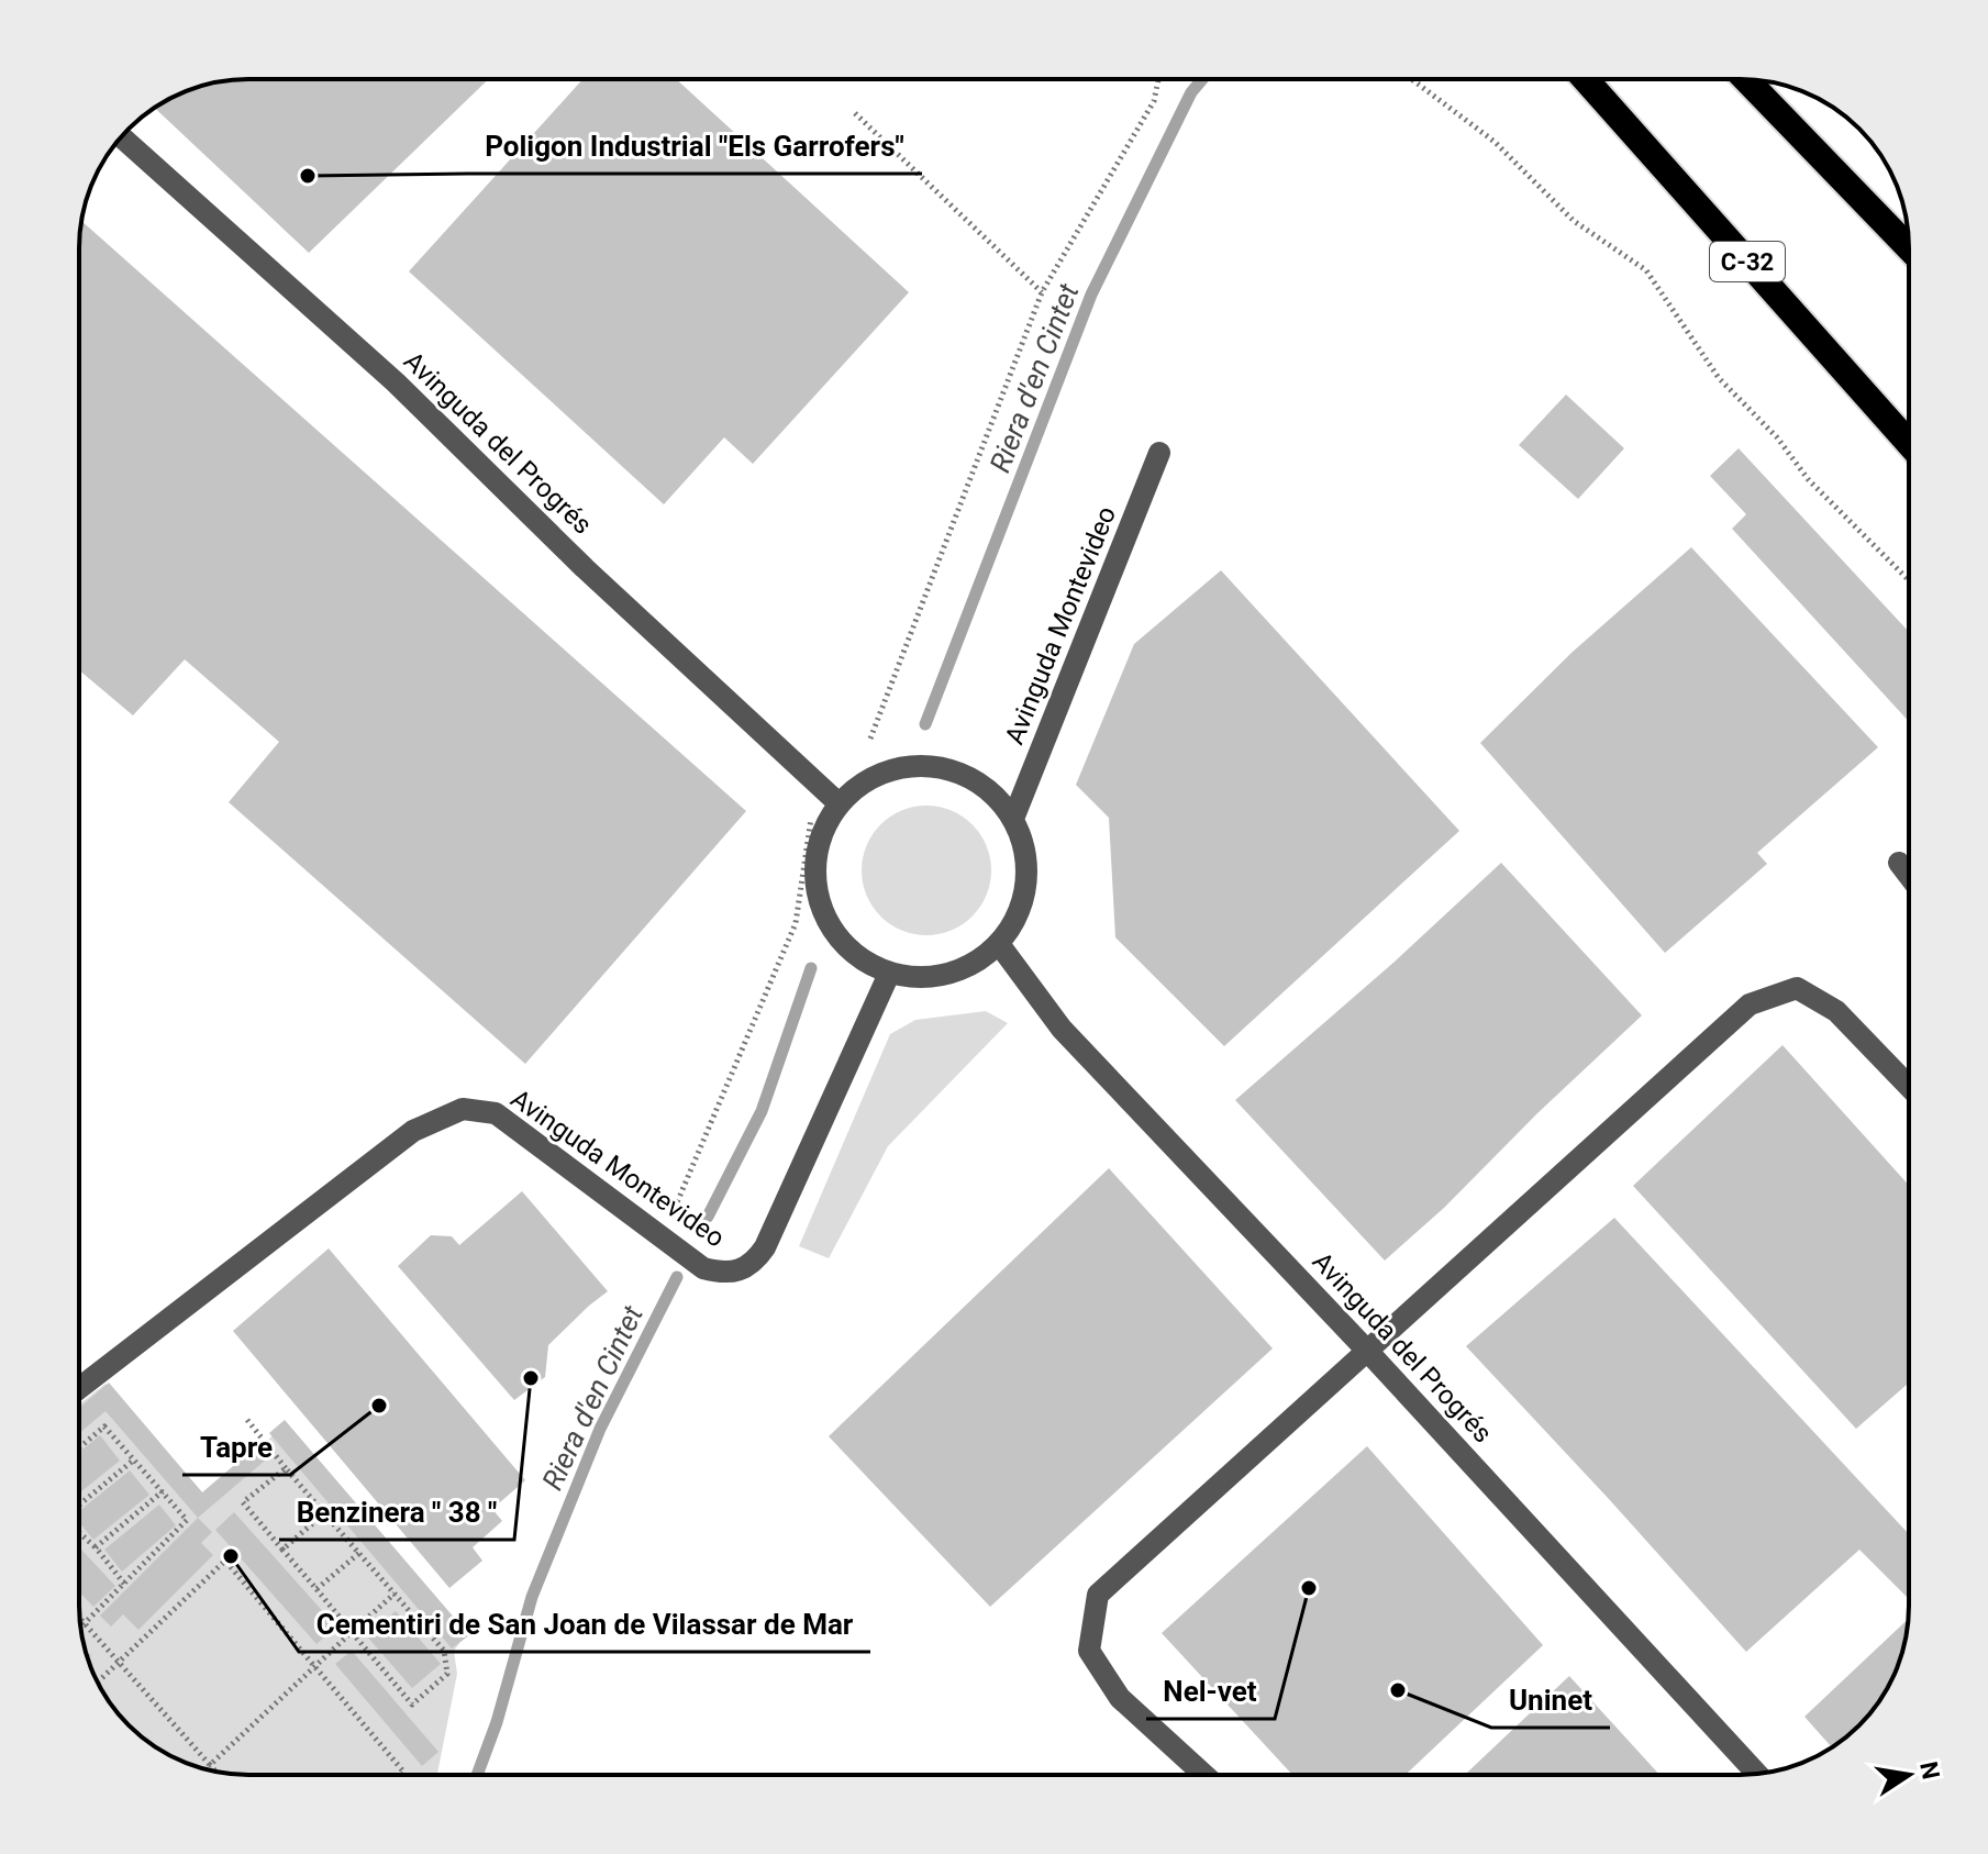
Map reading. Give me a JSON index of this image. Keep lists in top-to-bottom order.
{
  "streets": {
    "highway": ["C-32"],
    "street": ["Avinguda del Progrés", "Avinguda Montevideo"]
  },
  "crossings": [
    ["Avinguda del Progrés", "Avinguda Montevideo"]
  ],
  "water": ["Riera d'en Cintet"],
  "places": [
    "Poligon Industrial \"Els Garrofers\"",
    "Benzinera \" 38 \"",
    "Tapre",
    "Cementiri de San Joan de Vilassar de Mar",
    "Nel-vet",
    "Uninet"
  ],
  "north": "right"
}
